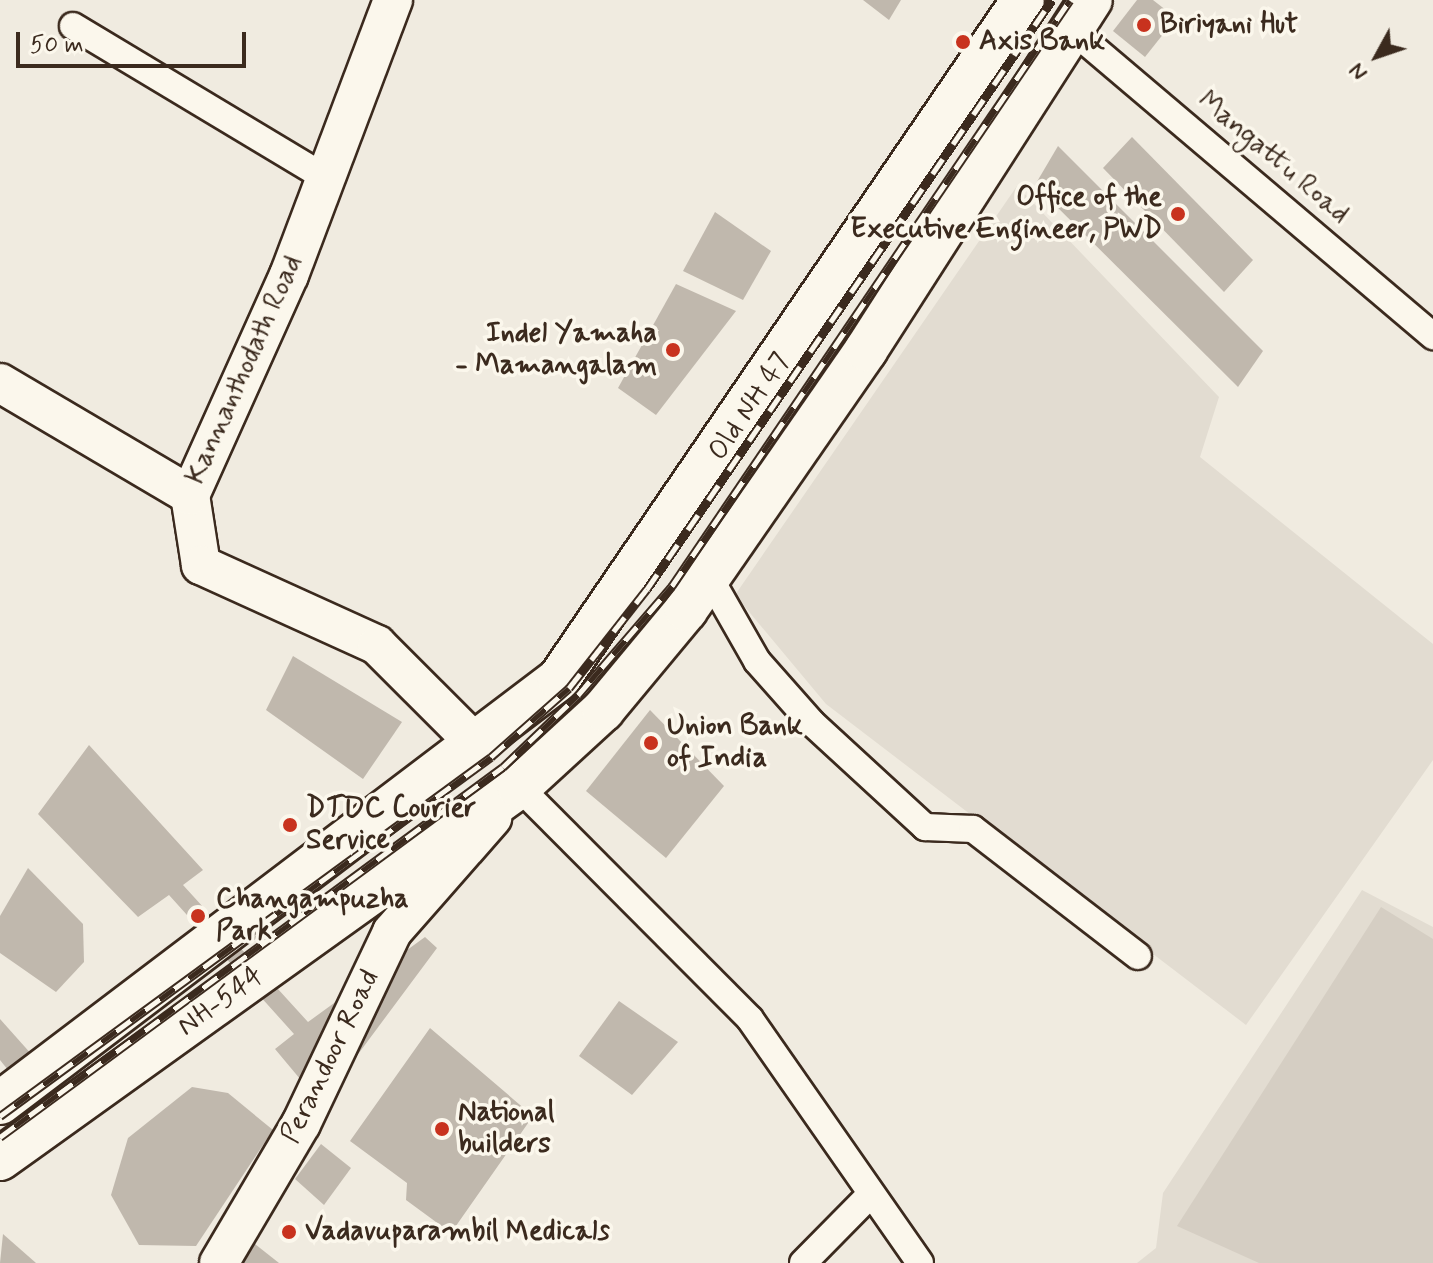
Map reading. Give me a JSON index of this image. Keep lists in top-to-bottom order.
{
  "streets": {
    "main road": ["Old NH 47", "NH-544"],
    "street": ["Mangattu Road", "Kannanthodath Road", "Perandoor Road"]
  },
  "crossings": [
    ["Kannanthodath Road", "Old NH 47"],
    ["Old NH 47", "NH-544"],
    ["NH-544", "Perandoor Road"]
  ],
  "places": [
    "Biriyani Hut",
    "Axis Bank",
    "Office of the Executive Engineer, PWD",
    "Indel Yamaha - Mamangalam",
    "Union Bank of India",
    "DTDC Courier Service",
    "Changampuzha Park",
    "National builders",
    "Vadavuparambil Medicals"
  ],
  "scale_bar": "50 m",
  "north": "bottom left"
}
